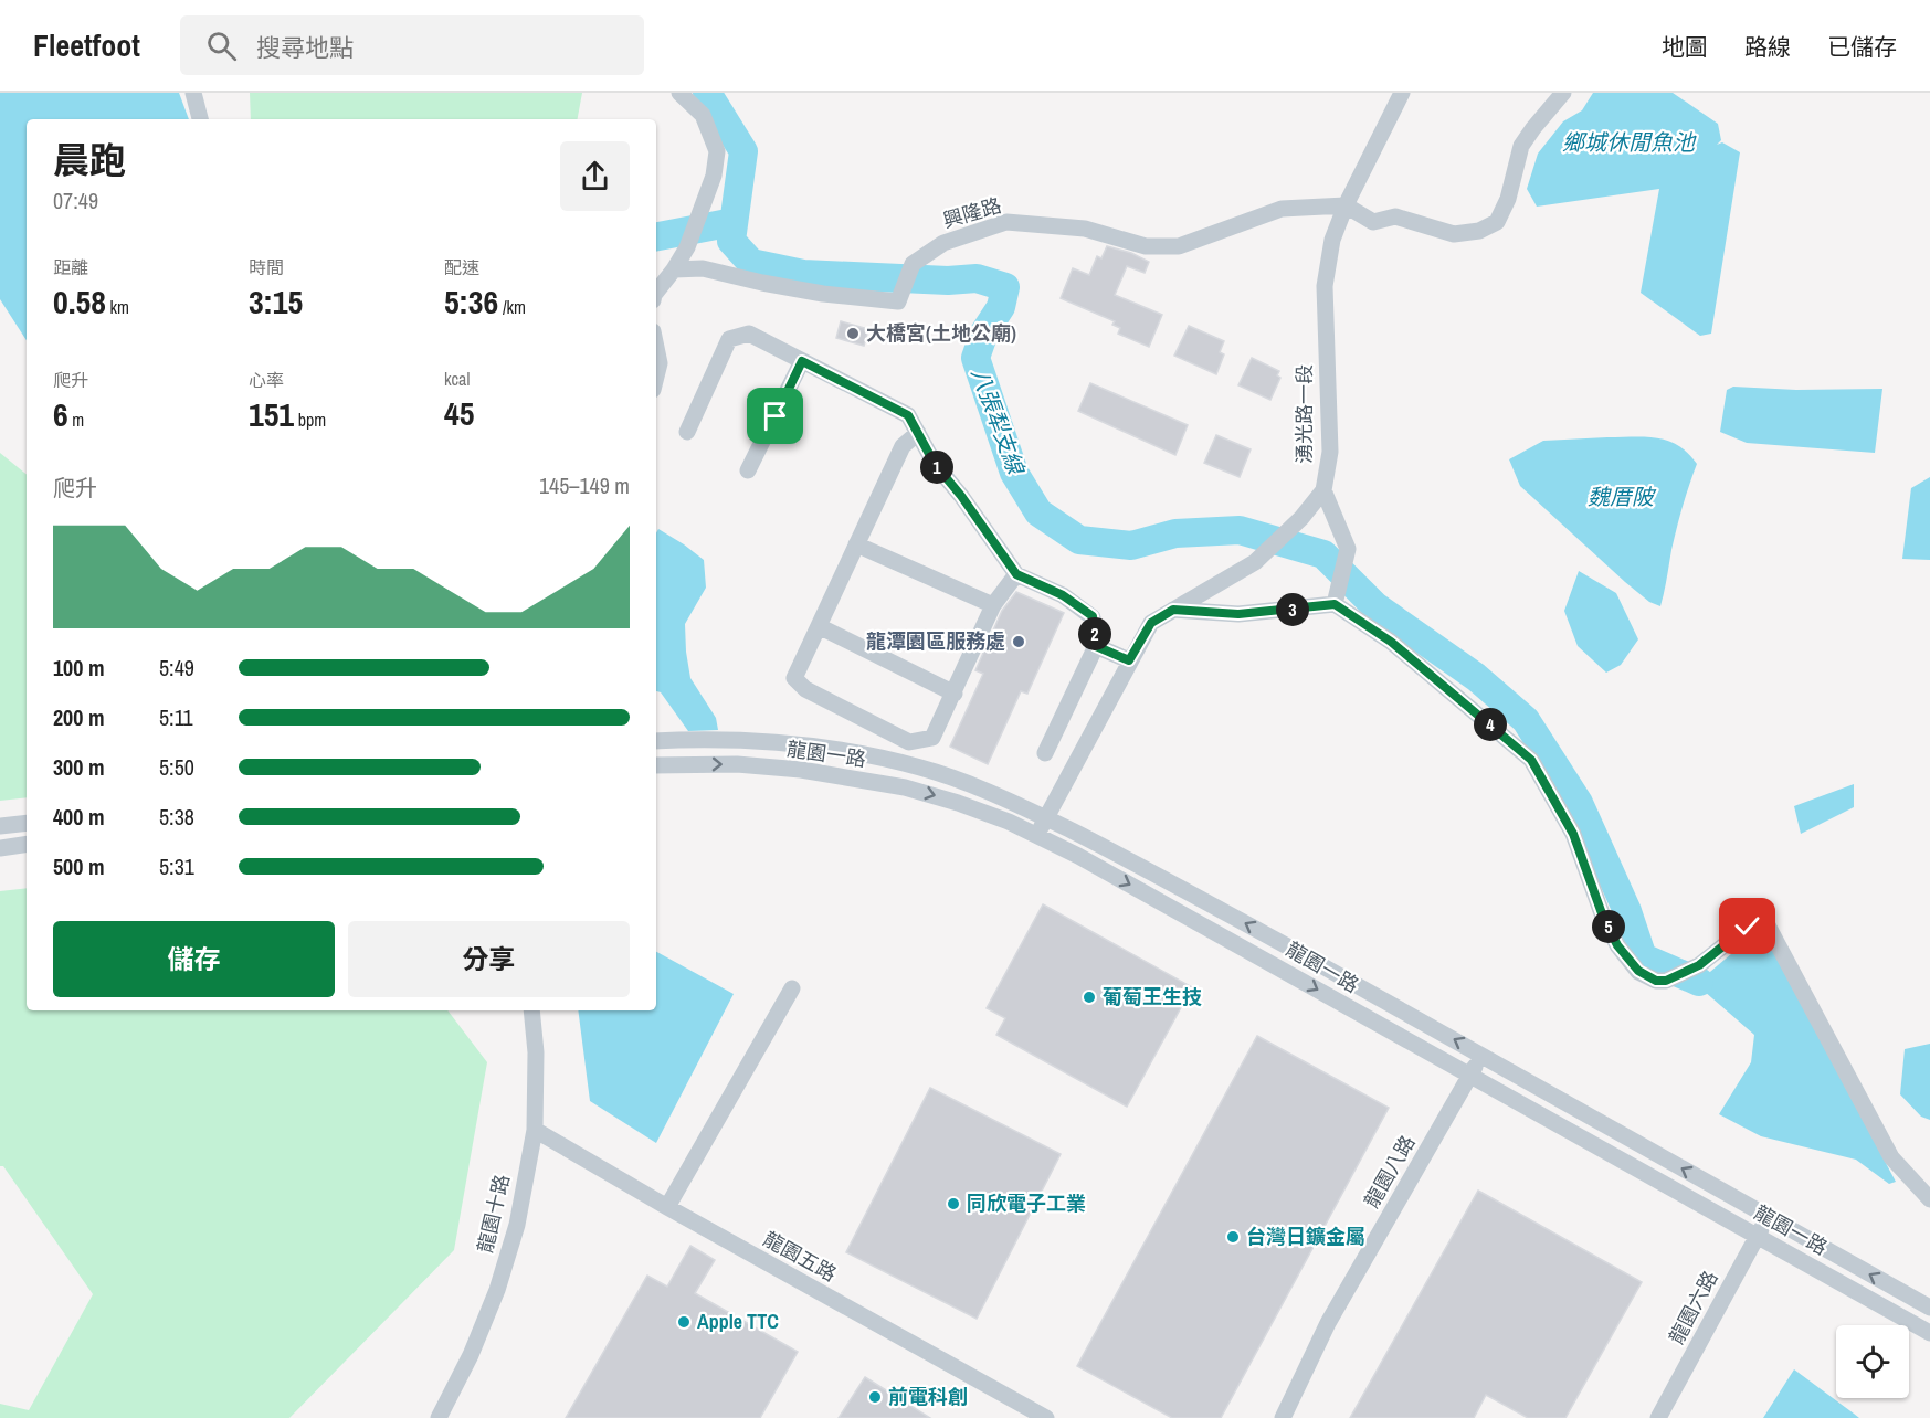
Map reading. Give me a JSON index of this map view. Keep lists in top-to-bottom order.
{
  "streets": {
    "street": [
      "興隆路",
      "湧光路一段",
      "龍園一路",
      "龍園八路",
      "龍園十路",
      "龍園五路",
      "龍園六路"
    ]
  },
  "crossings": [
    ["興隆路", "湧光路一段"],
    ["湧光路一段", "龍園一路"],
    ["龍園一路", "龍園八路"],
    ["龍園一路", "龍園六路"],
    ["龍園十路", "龍園五路"]
  ],
  "water": ["鄉城休閒魚池", "八張犁支線", "魏厝陂"],
  "places": [
    "大橋宮(土地公廟)",
    "龍潭園區服務處",
    "葡萄王生技",
    "同欣電子工業",
    "台灣日鑛金屬",
    "Apple TTC",
    "前電科創"
  ],
  "page": {
    "header": "Fleetfoot",
    "search": "搜尋地點",
    "nav": ["地圖", "路線", "已儲存"],
    "heading": ["晨跑", "07:49"],
    "stats": [
      ["距離", "0.58 km"],
      ["時間", "3:15"],
      ["配速", "5:36 /km"],
      ["爬升", "6 m"],
      ["心率", "151 bpm"],
      ["kcal", "45"]
    ],
    "pins": [
      "1",
      "3",
      "2",
      "4",
      "5"
    ],
    "chart": ["爬升", "145–149 m"],
    "list": [
      {
        "name": "100 m",
        "note": "5:49"
      },
      {
        "name": "200 m",
        "note": "5:11"
      },
      {
        "name": "300 m",
        "note": "5:50"
      },
      {
        "name": "400 m",
        "note": "5:38"
      },
      {
        "name": "500 m",
        "note": "5:31"
      }
    ],
    "buttons": ["儲存", "分享"]
  }
}
